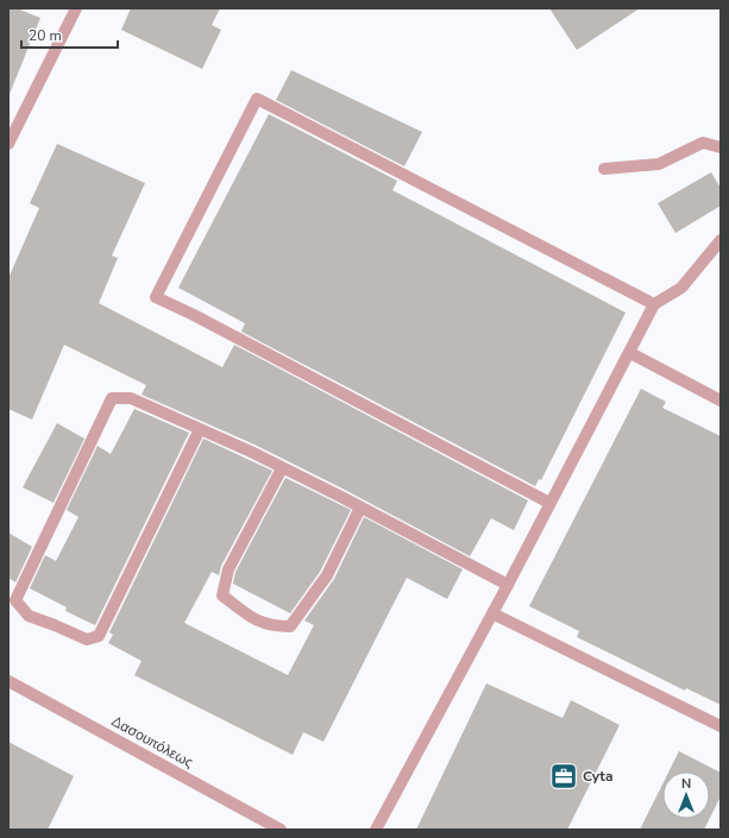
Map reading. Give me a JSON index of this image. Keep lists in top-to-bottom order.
{
  "streets": {
    "street": ["Δασουπόλεως"]
  },
  "places": {
    "office": ["Cyta"]
  },
  "scale_bar": "20 m",
  "north": "top"
}
